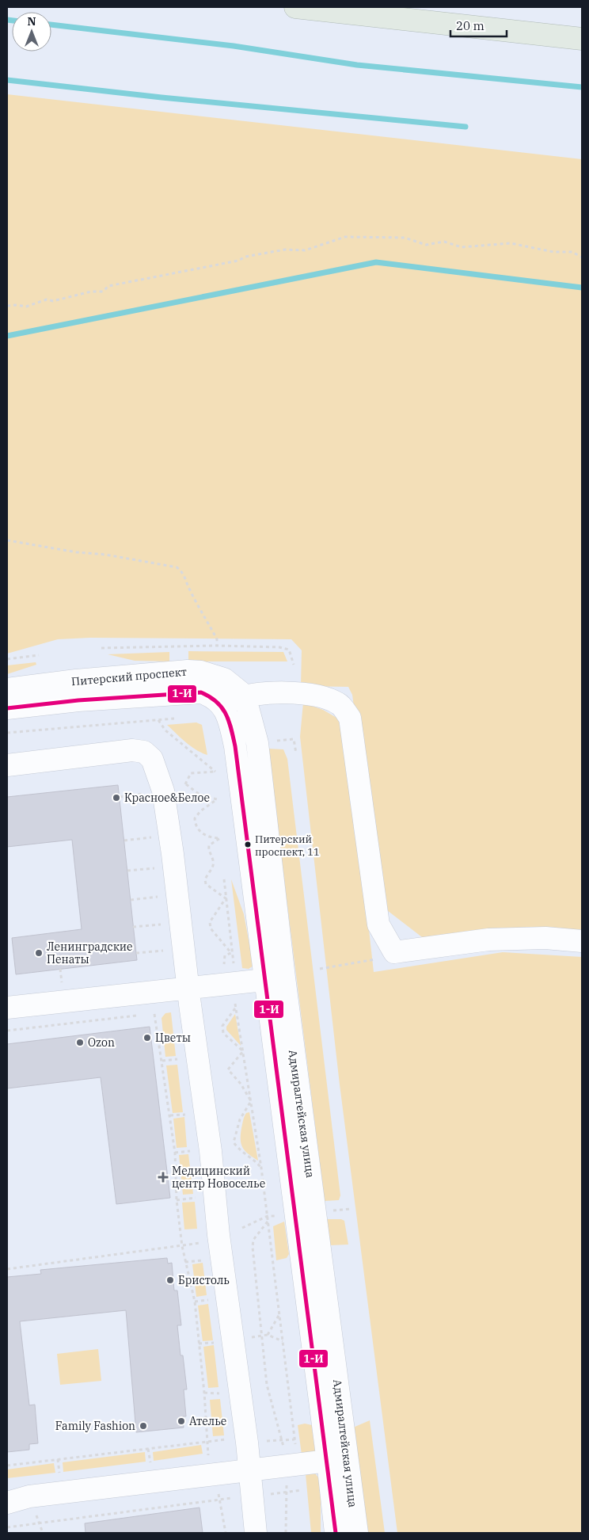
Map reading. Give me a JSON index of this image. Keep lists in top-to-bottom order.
{
  "streets": {
    "street": ["Питерский проспект", "Адмиралтейская улица"]
  },
  "crossings": [
    ["Питерский проспект", "Адмиралтейская улица"]
  ],
  "places": {
    "other": [
      "Красное&Белое",
      "Питерский проспект, 11",
      "Ленинградские Пенаты",
      "Цветы",
      "Ozon",
      "Бристоль",
      "Ателье",
      "Family Fashion"
    ],
    "health": ["Медицинский центр Новоселье"]
  },
  "lines": ["transit line 1-И"],
  "scale_bar": "20 m",
  "north": "top"
}
